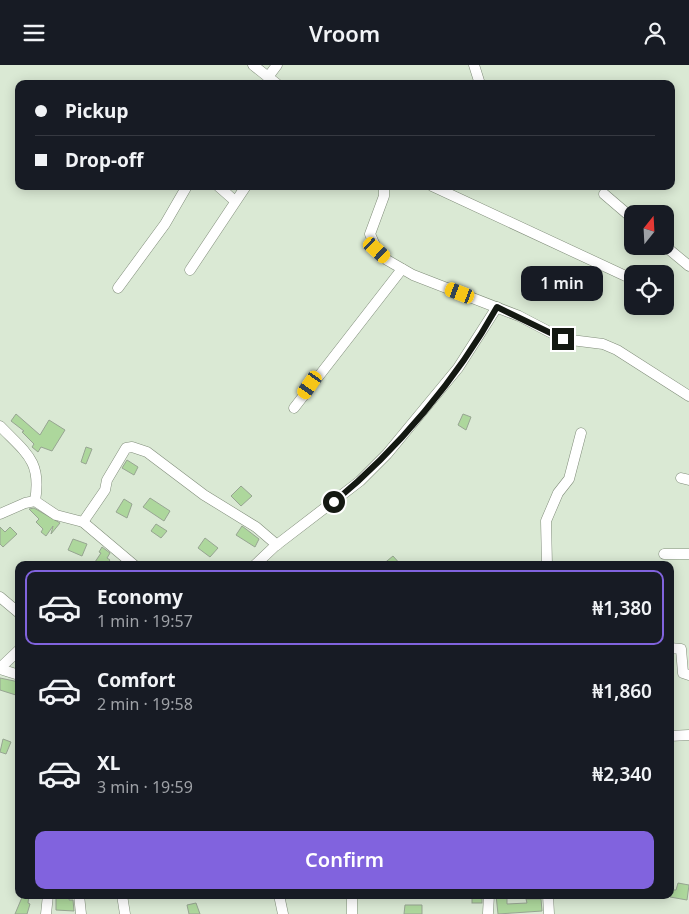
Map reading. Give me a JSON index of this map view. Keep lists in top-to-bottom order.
{
  "north": "top",
  "page": {
    "header": "Vroom",
    "banner": ["Pickup", "Drop-off"],
    "bubble": "1 min",
    "list": [
      {
        "name": "Economy",
        "note": "1 min · 19:57",
        "value": "₦1,380"
      },
      {
        "name": "Comfort",
        "note": "2 min · 19:58",
        "value": "₦1,860"
      },
      {
        "name": "XL",
        "note": "3 min · 19:59",
        "value": "₦2,340"
      }
    ],
    "buttons": "Confirm"
  }
}
